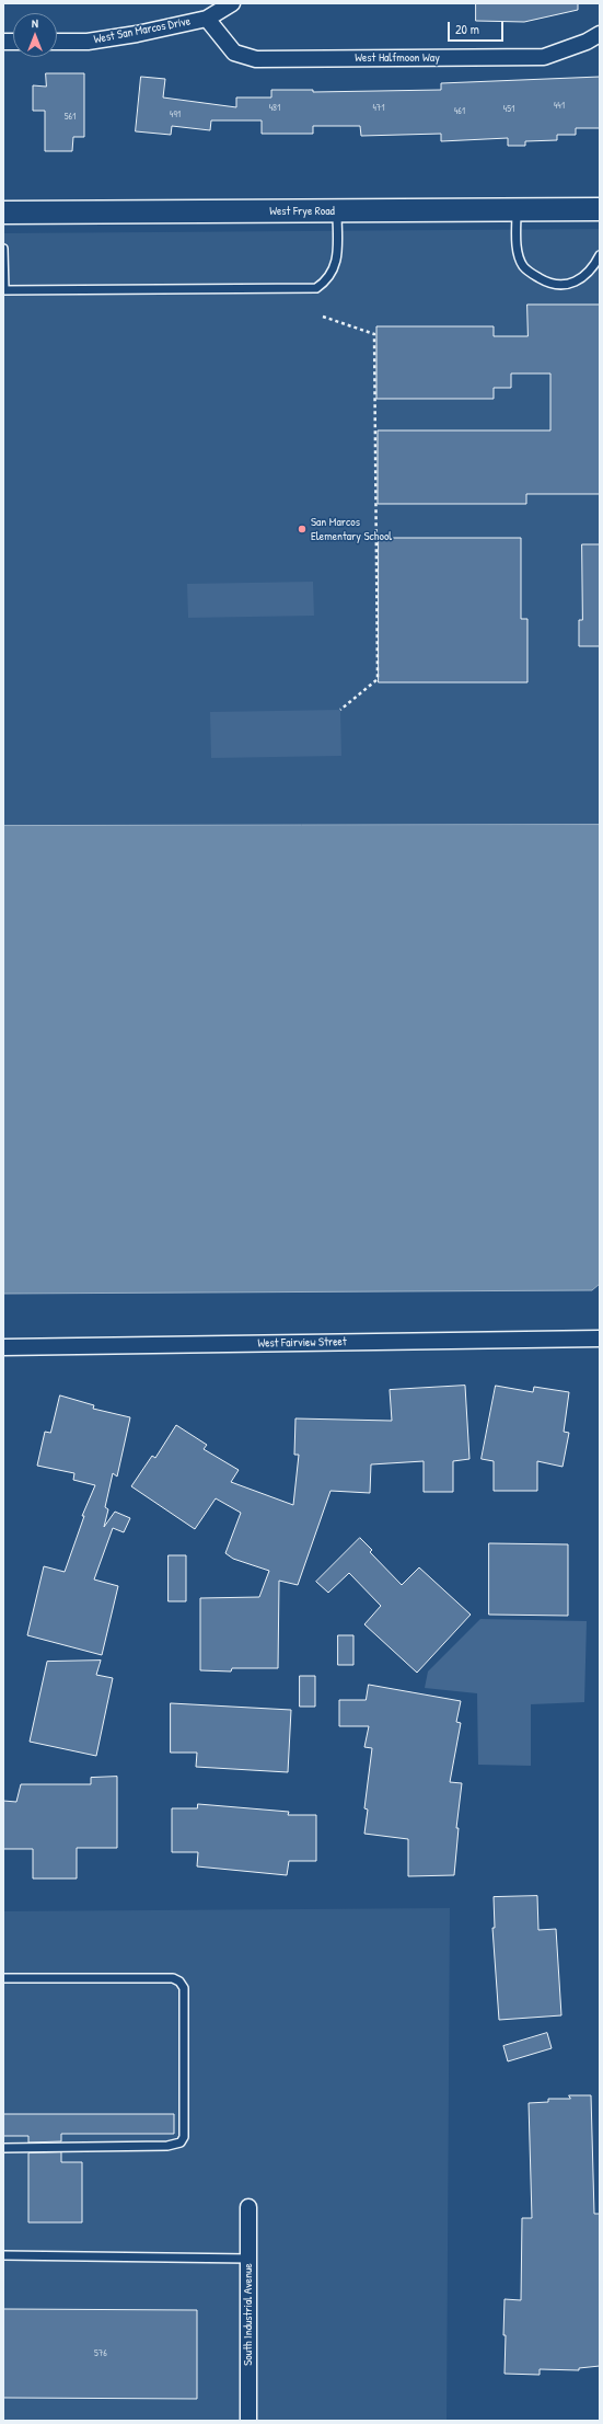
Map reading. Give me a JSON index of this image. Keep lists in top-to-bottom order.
{
  "streets": {
    "street": [
      "West San Marcos Drive",
      "West Halfmoon Way",
      "West Frye Road",
      "West Fairview Street",
      "South Industrial Avenue"
    ]
  },
  "crossings": [
    ["West San Marcos Drive", "West Halfmoon Way"]
  ],
  "places": ["San Marcos Elementary School"],
  "house_numbers": [
    "441",
    "481",
    "471",
    "451",
    "461",
    "491",
    "561",
    "576"
  ],
  "scale_bar": "20 m",
  "north": "top"
}
